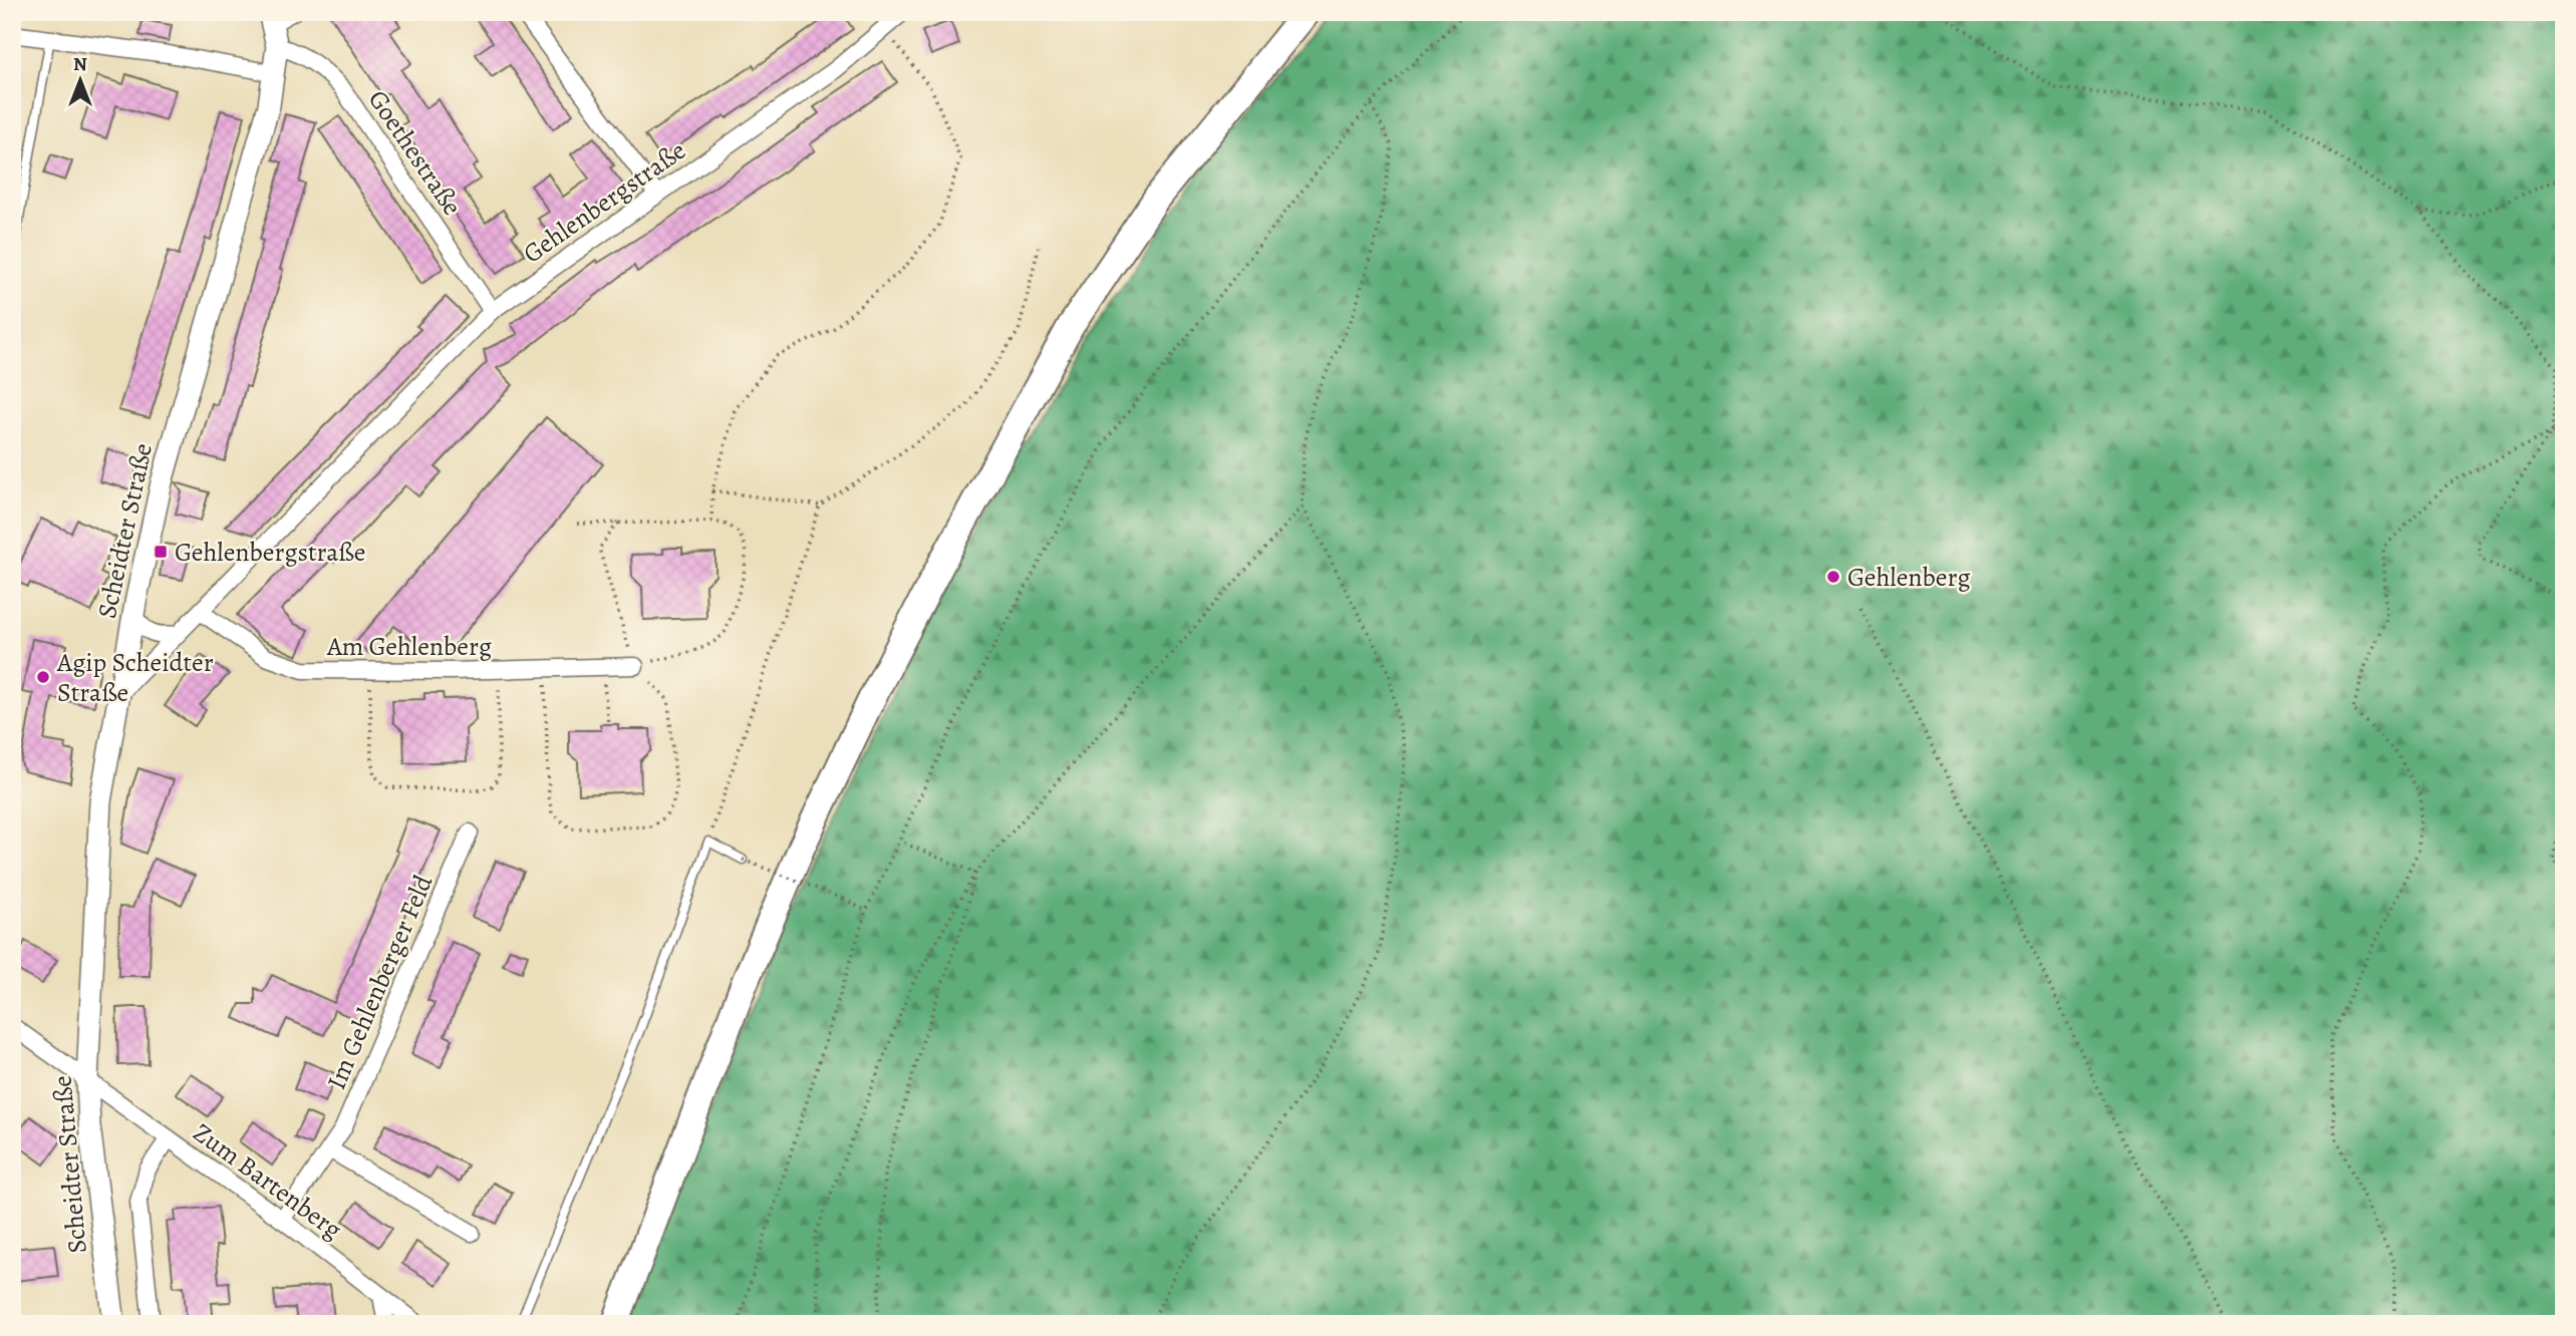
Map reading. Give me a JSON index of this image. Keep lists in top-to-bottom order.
{
  "streets": {
    "street": [
      "Goethestraße",
      "Gehlenbergstraße",
      "Scheidter Straße",
      "Am Gehlenberg",
      "Im Gehlenberger Feld",
      "Zum Bartenberg"
    ]
  },
  "crossings": [
    ["Goethestraße", "Gehlenbergstraße"],
    ["Goethestraße", "Scheidter Straße"],
    ["Gehlenbergstraße", "Scheidter Straße"],
    ["Gehlenbergstraße", "Am Gehlenberg"],
    ["Scheidter Straße", "Zum Bartenberg"],
    ["Im Gehlenberger Feld", "Zum Bartenberg"]
  ],
  "places": {
    "transit": ["Gehlenbergstraße"],
    "other": ["Gehlenberg", "Agip Scheidter Straße"]
  },
  "north": "top"
}
